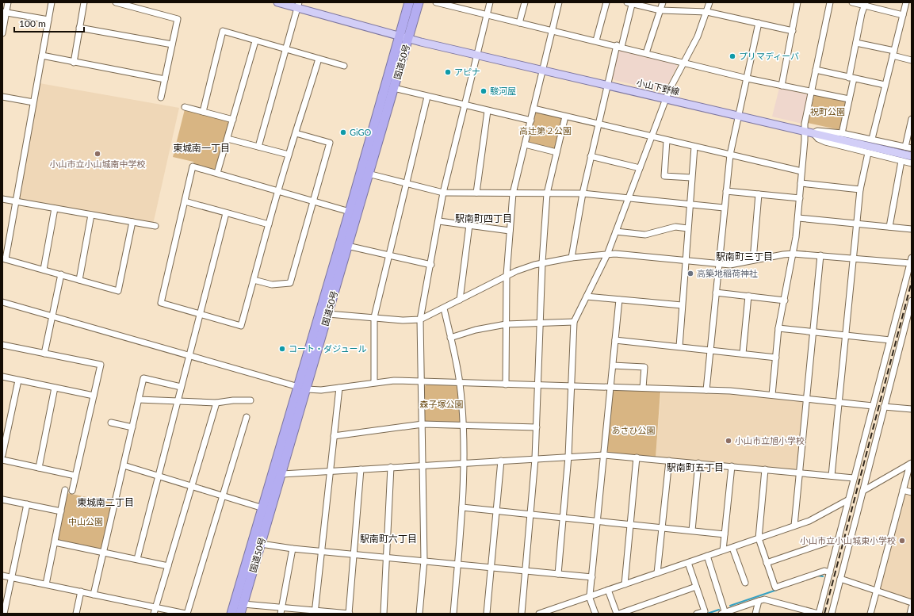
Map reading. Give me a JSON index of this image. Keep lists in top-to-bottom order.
{
  "streets": {
    "highway": ["国道50号"],
    "main road": ["小山下野線"]
  },
  "crossings": [
    ["国道50号", "小山下野線"]
  ],
  "districts": [
    "東城南一丁目",
    "駅南町四丁目",
    "駅南町三丁目",
    "駅南町五丁目",
    "東城南二丁目",
    "駅南町六丁目"
  ],
  "parks": [
    "祝町公園",
    "高辻第２公園",
    "森子塚公園",
    "あさひ公園",
    "中山公園"
  ],
  "places": [
    "プリマディーバ",
    "アピナ",
    "駿河屋",
    "GiGO",
    "小山市立小山城南中学校",
    "高築地稲荷神社",
    "コート・ダジュール",
    "小山市立旭小学校",
    "小山市立小山城東小学校"
  ],
  "scale_bar": "100 m"
}
